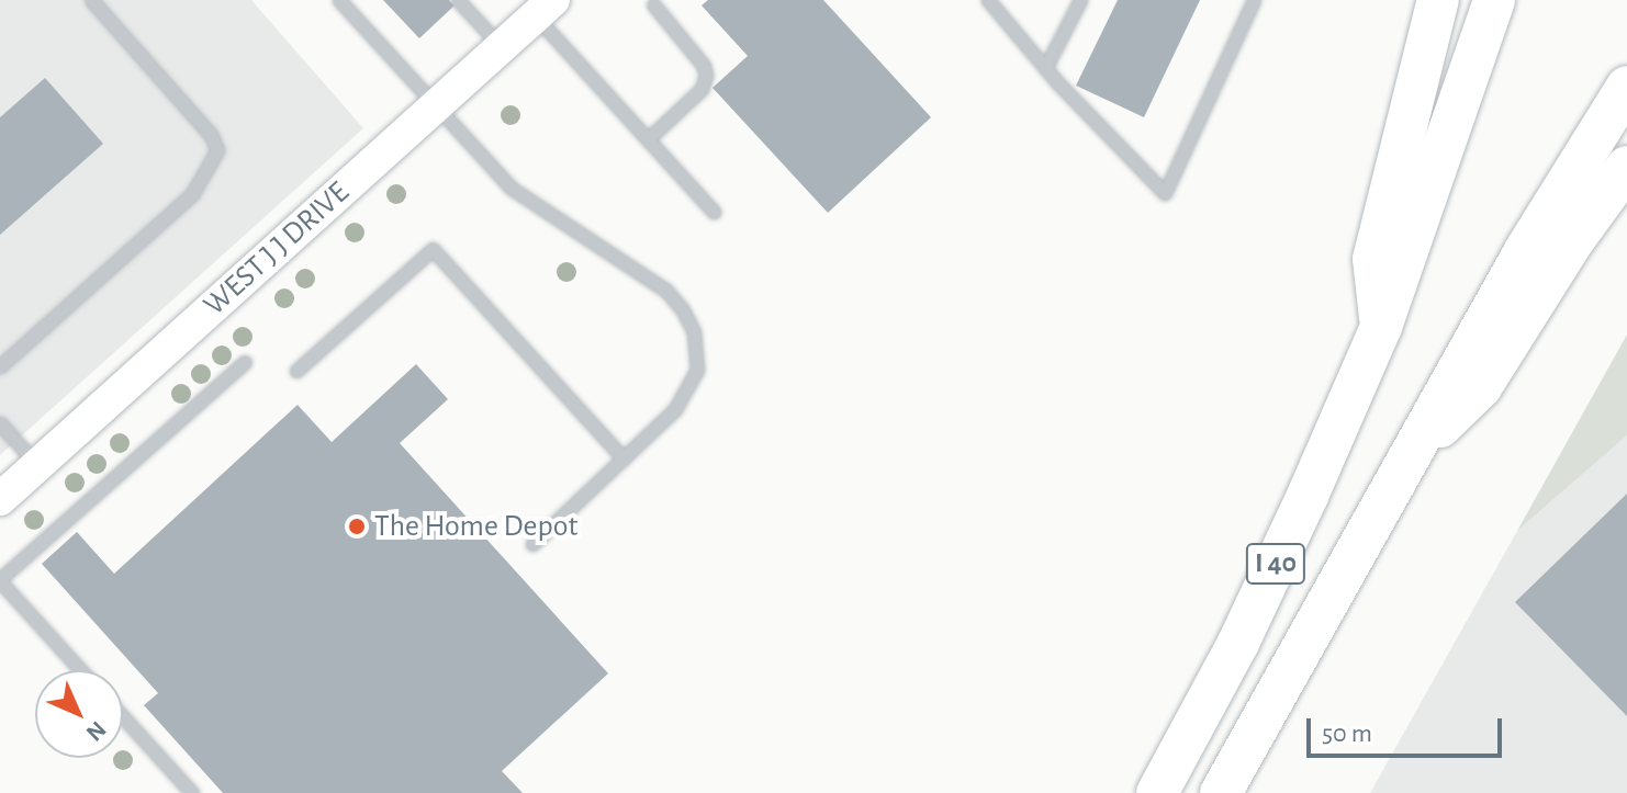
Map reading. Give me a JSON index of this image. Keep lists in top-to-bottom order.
{
  "streets": {
    "highway": ["I 40"],
    "street": ["WEST J J DRIVE"]
  },
  "places": ["The Home Depot"],
  "scale_bar": "50 m",
  "north": "bottom right"
}
